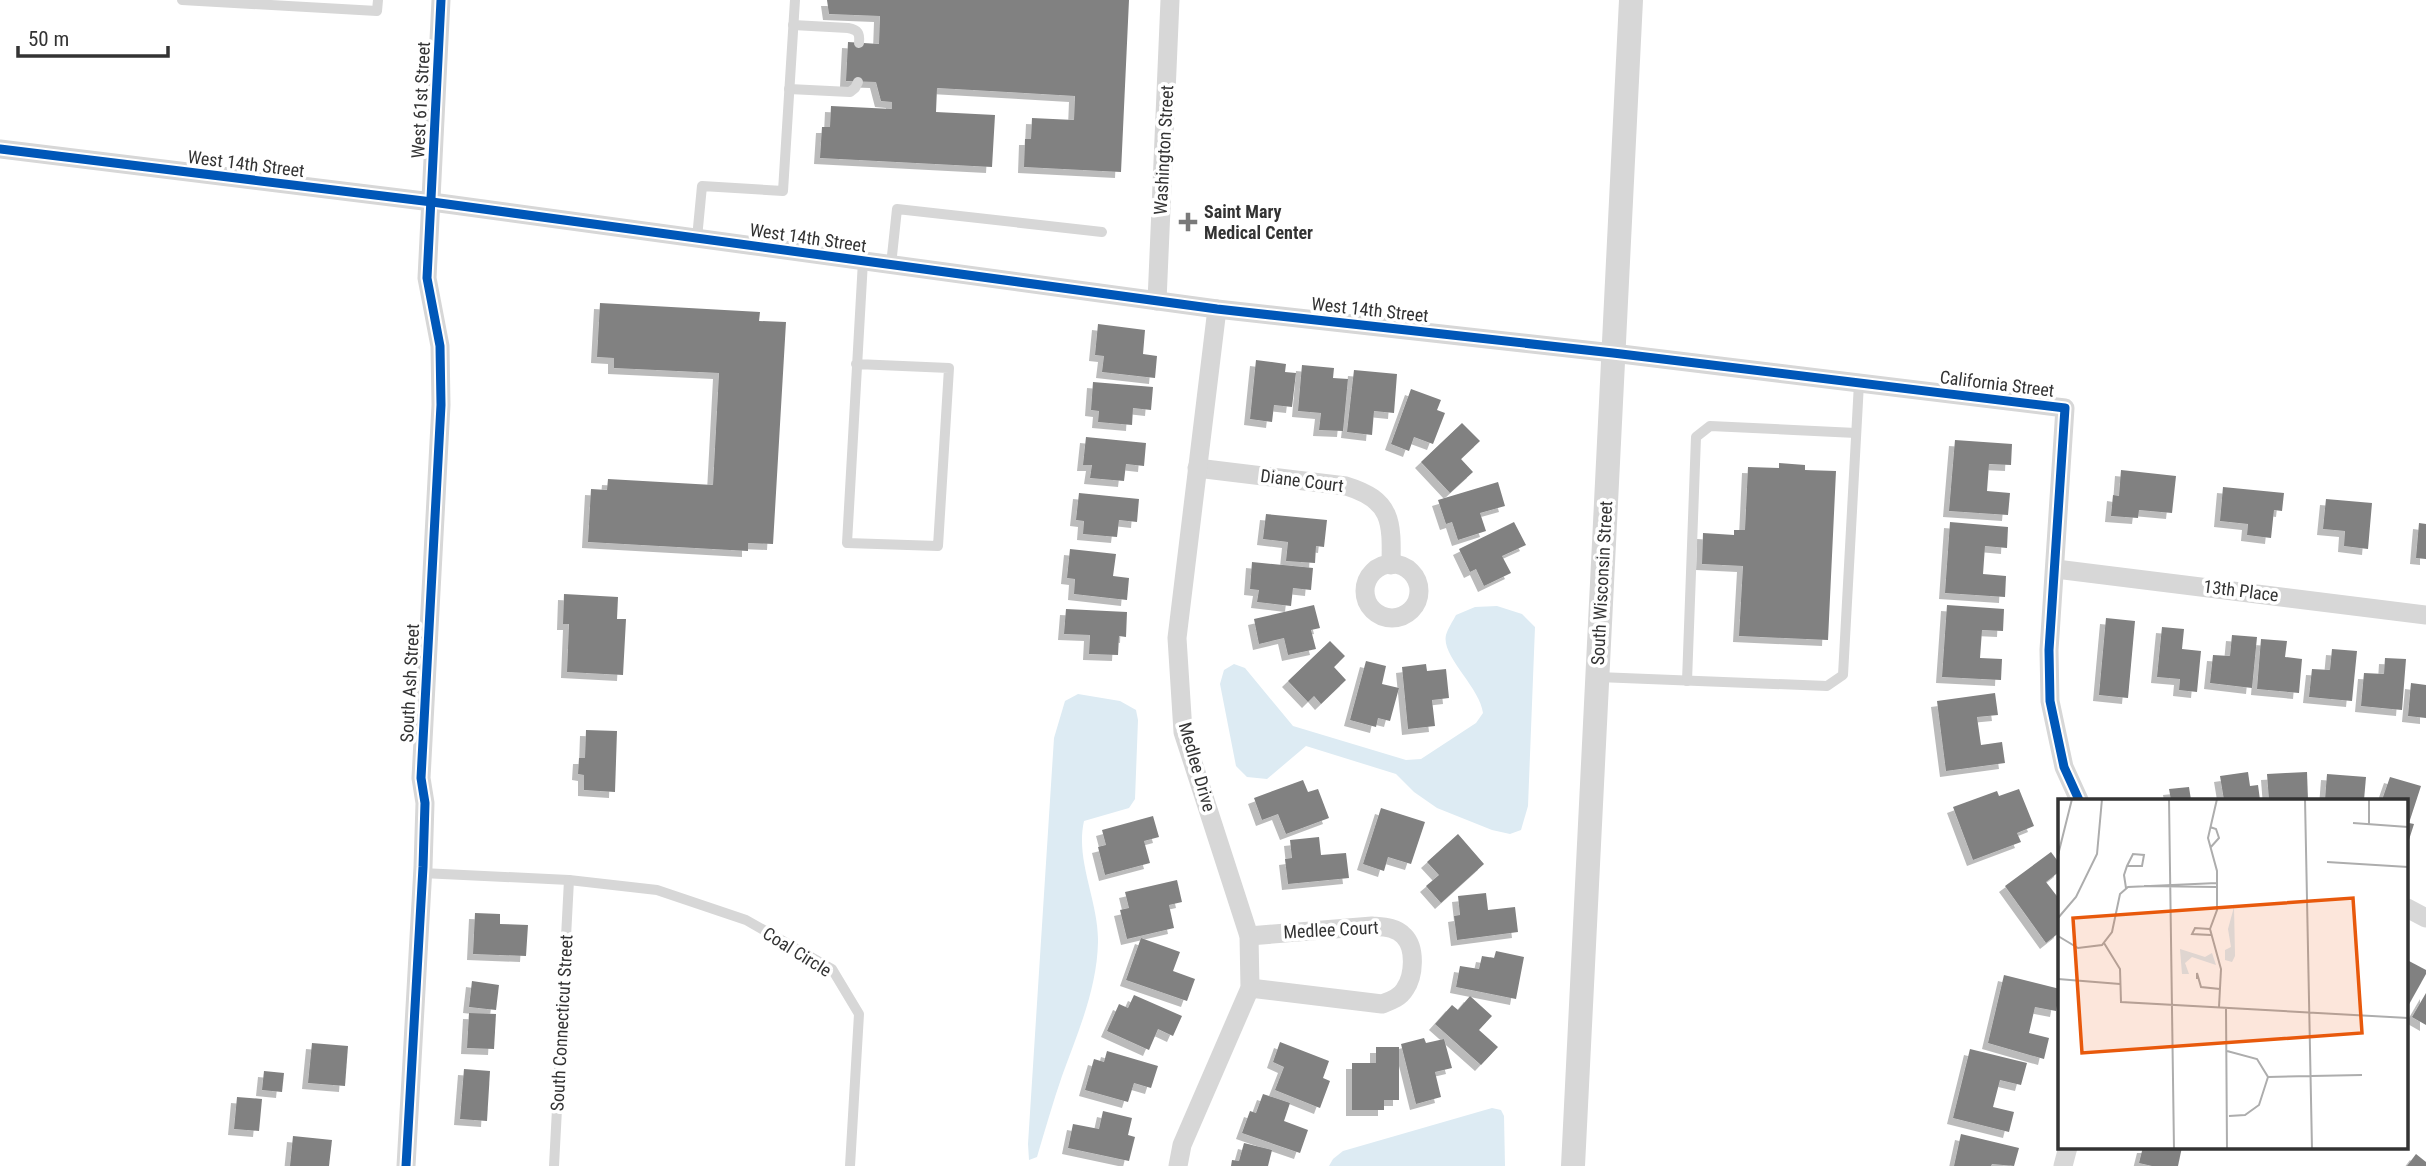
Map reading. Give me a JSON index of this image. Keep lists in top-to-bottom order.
{
  "streets": {
    "street": [
      "West 61st Street",
      "Washington Street",
      "West 14th Street",
      "California Street",
      "Diane Court",
      "South Wisconsin Street",
      "13th Place",
      "South Ash Street",
      "Medlee Drive",
      "Medlee Court"
    ],
    "lane": ["Coal Circle", "South Connecticut Street"]
  },
  "crossings": [
    ["West 61st Street", "West 14th Street"],
    ["West 61st Street", "South Ash Street"],
    ["Washington Street", "West 14th Street"],
    ["West 14th Street", "California Street"],
    ["West 14th Street", "South Wisconsin Street"],
    ["West 14th Street", "South Ash Street"],
    ["West 14th Street", "Medlee Drive"],
    ["California Street", "South Wisconsin Street"],
    ["California Street", "13th Place"],
    ["Diane Court", "Medlee Drive"],
    ["South Ash Street", "Coal Circle"],
    ["Medlee Drive", "Medlee Court"],
    ["Coal Circle", "South Connecticut Street"]
  ],
  "places": {
    "health": ["Saint Mary Medical Center"]
  },
  "scale_bar": "50 m"
}
